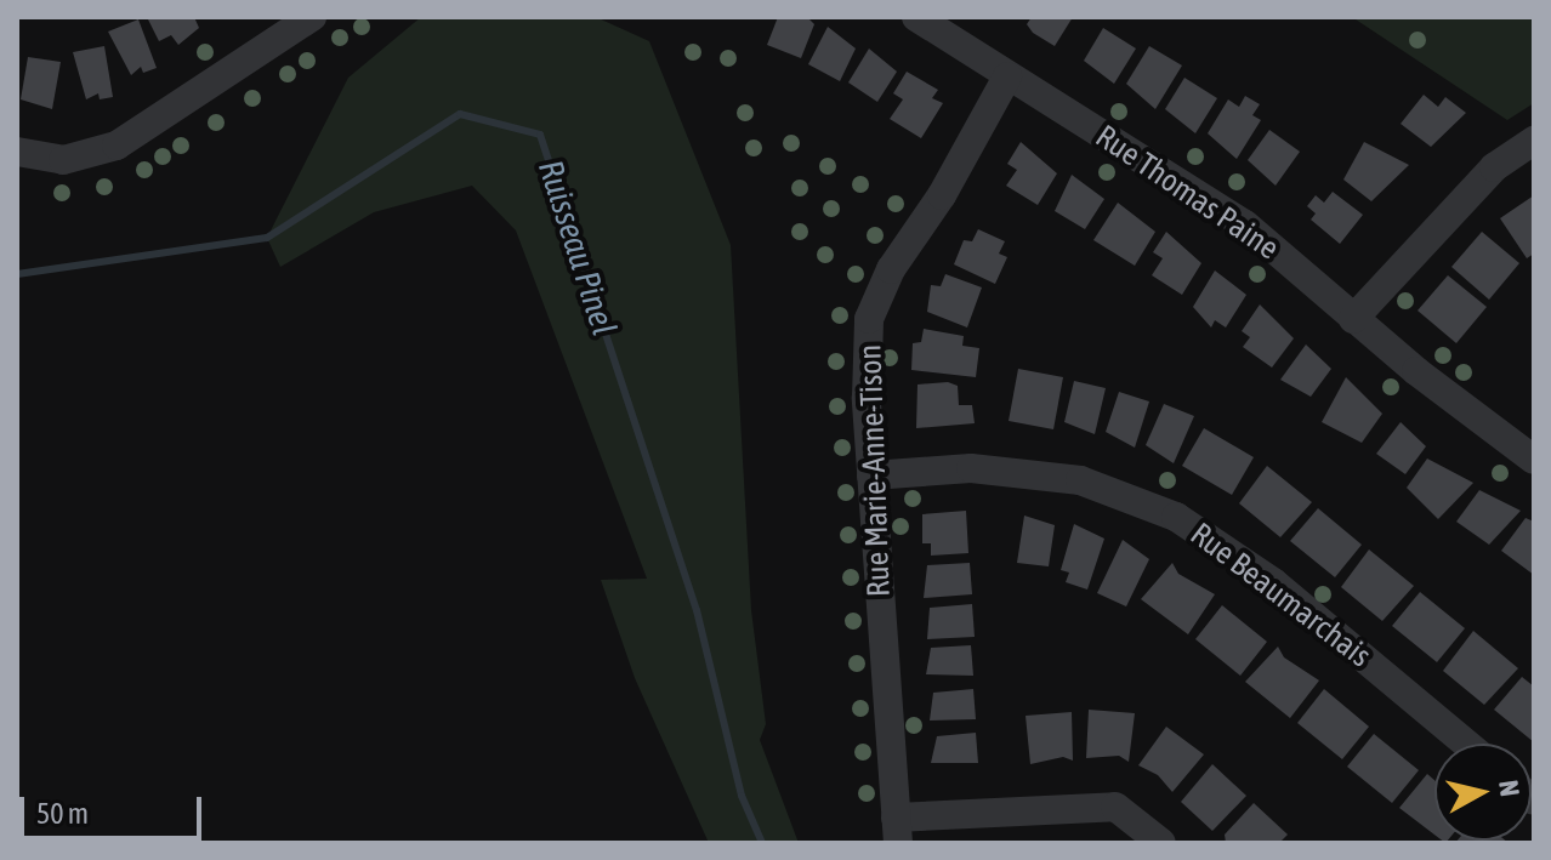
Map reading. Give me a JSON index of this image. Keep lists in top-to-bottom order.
{
  "streets": {
    "street": ["Rue Thomas Paine", "Rue Marie-Anne-Tison", "Rue Beaumarchais"]
  },
  "crossings": [
    ["Rue Thomas Paine", "Rue Marie-Anne-Tison"],
    ["Rue Marie-Anne-Tison", "Rue Beaumarchais"]
  ],
  "water": ["Ruisseau Pinel"],
  "scale_bar": "50 m",
  "north": "right"
}
